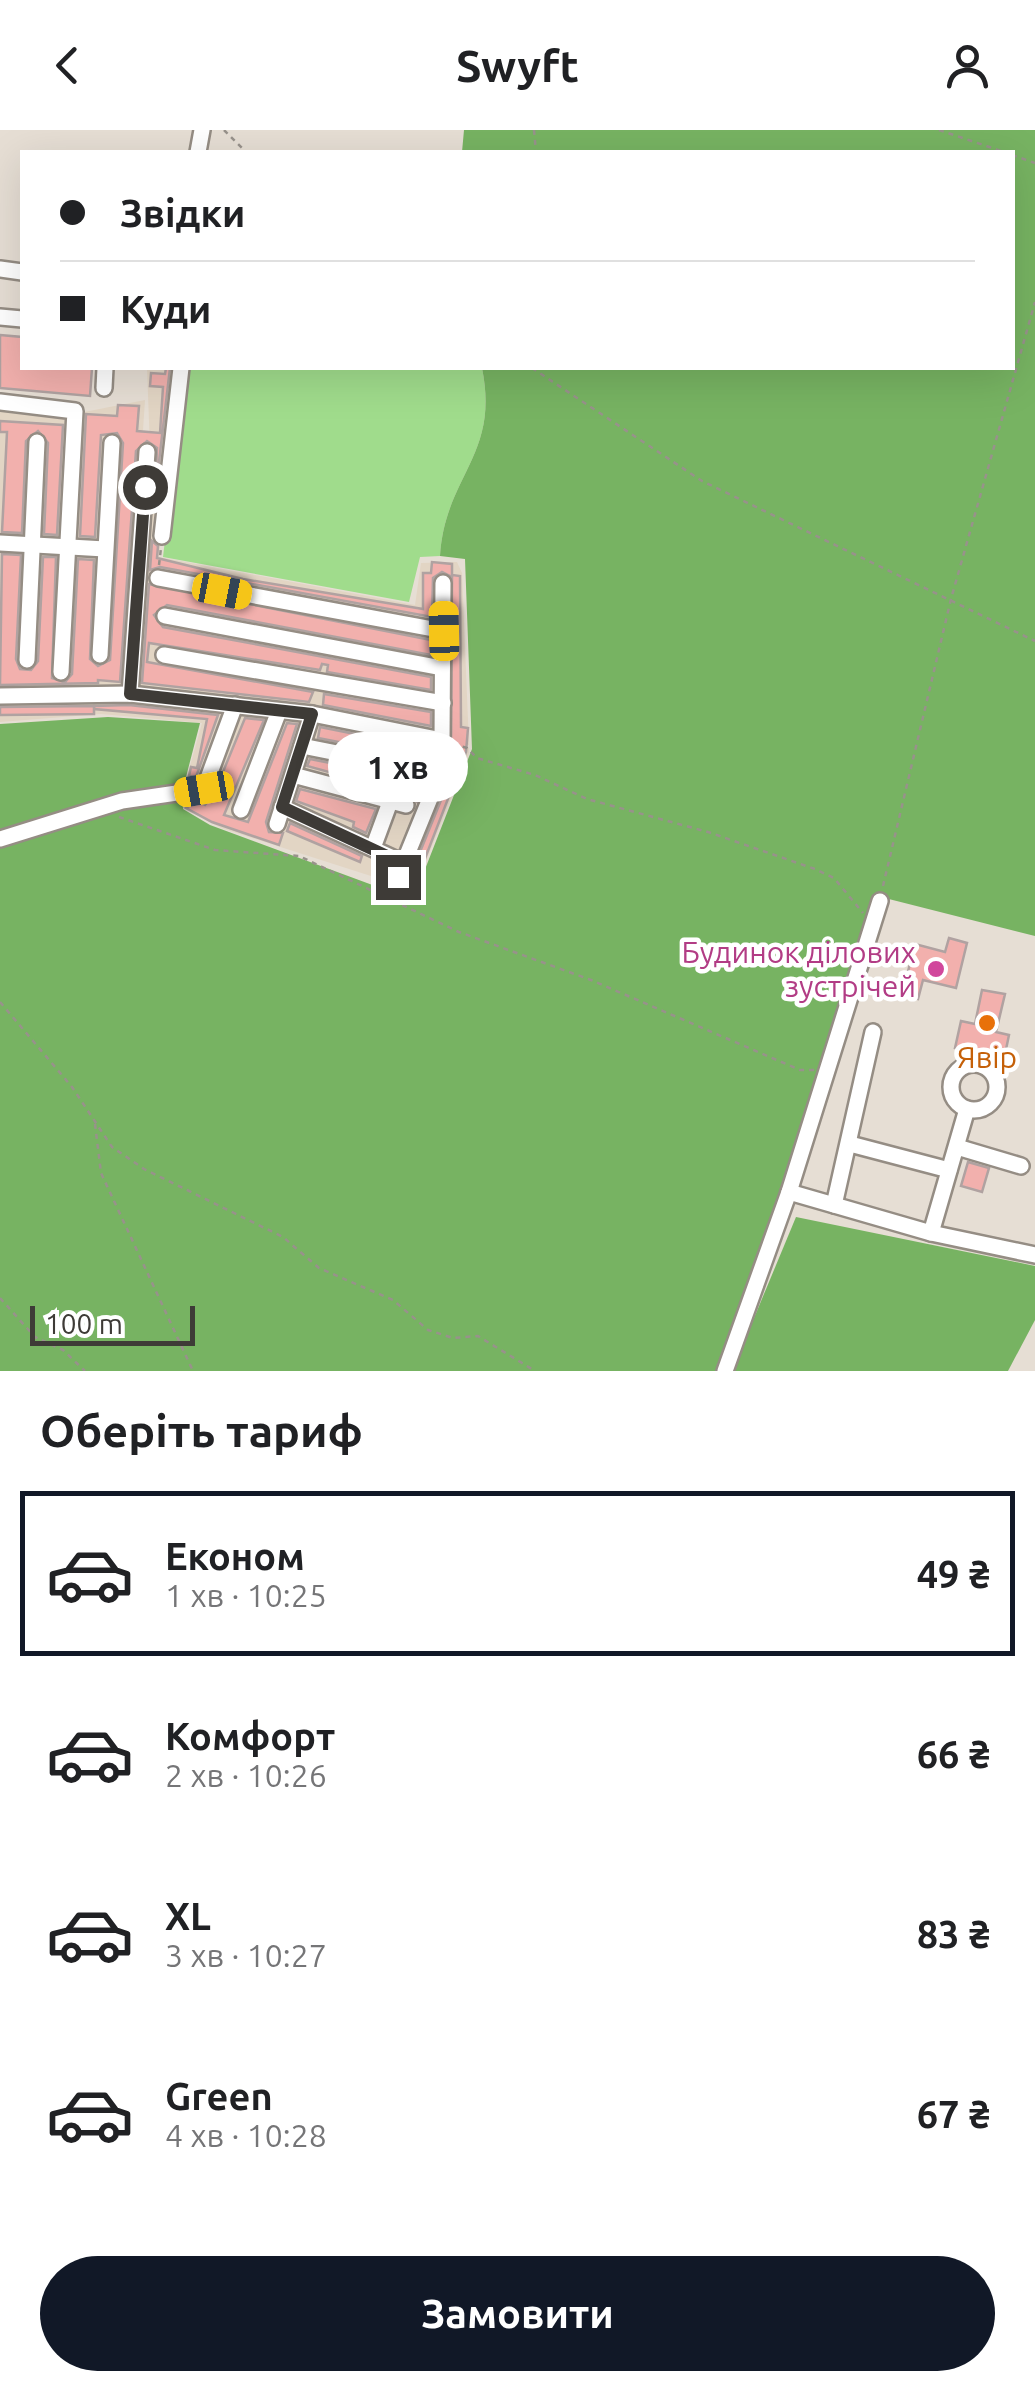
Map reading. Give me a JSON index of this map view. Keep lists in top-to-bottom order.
{
  "places": ["Будинок ділових зустрічей", "Явір"],
  "scale_bar": "100 m",
  "page": {
    "header": "Swyft",
    "banner": ["Звідки", "Куди"],
    "bubble": "1 хв",
    "scale": "100 m",
    "heading": "Оберіть тариф",
    "list": [
      {
        "name": "Економ",
        "note": "1 хв · 10:25",
        "value": "49 ₴"
      },
      {
        "name": "Комфорт",
        "note": "2 хв · 10:26",
        "value": "66 ₴"
      },
      {
        "name": "XL",
        "note": "3 хв · 10:27",
        "value": "83 ₴"
      },
      {
        "name": "Green",
        "note": "4 хв · 10:28",
        "value": "67 ₴"
      }
    ],
    "buttons": "Замовити"
  }
}
